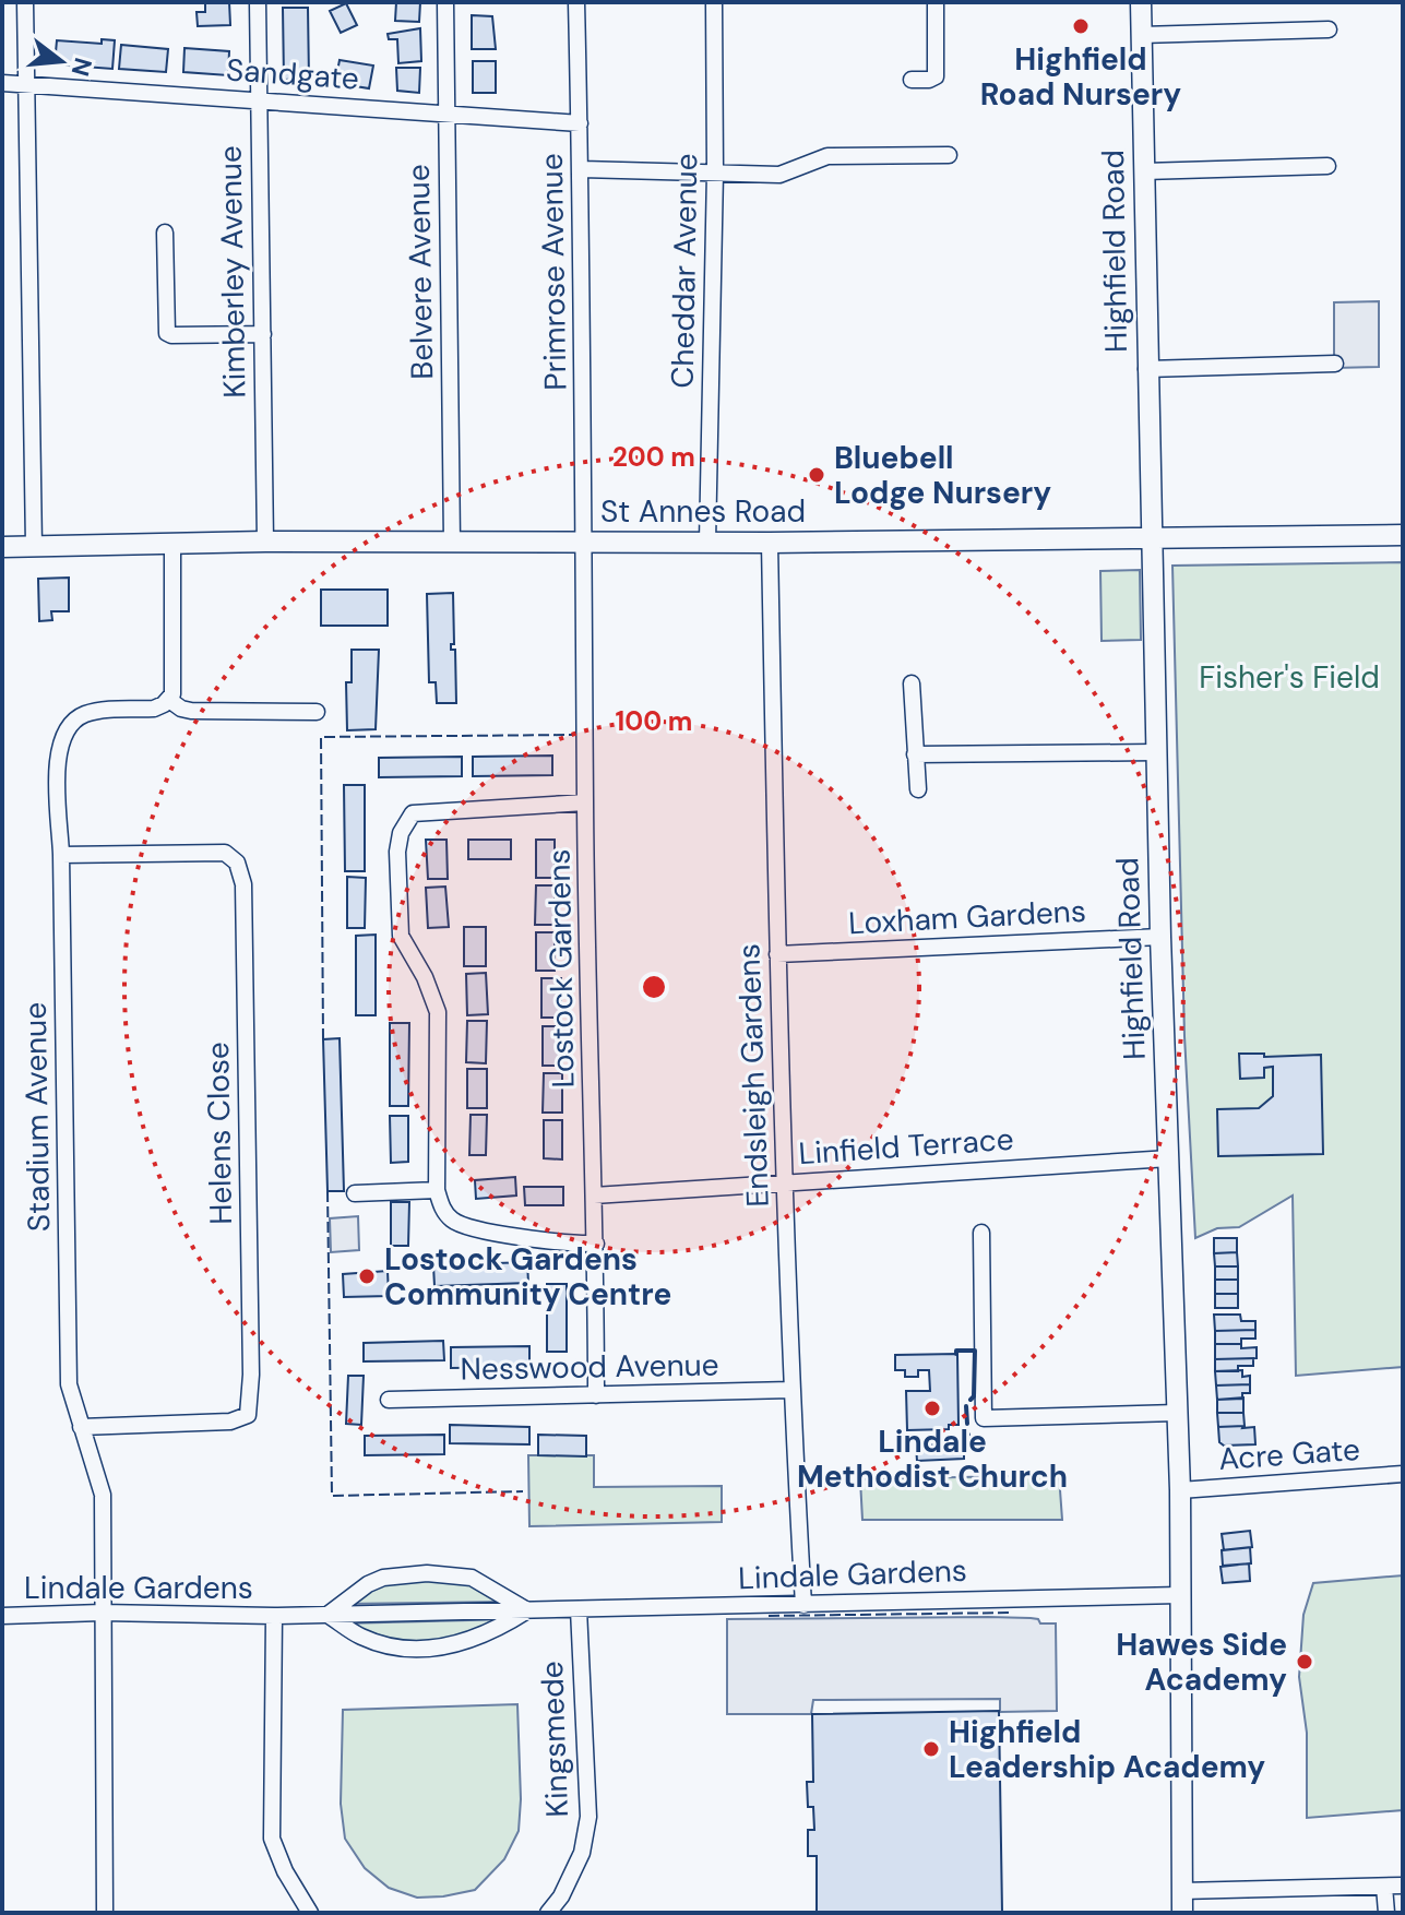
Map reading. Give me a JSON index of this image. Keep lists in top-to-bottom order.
{
  "streets": {
    "street": [
      "Sandgate",
      "Highfield Road",
      "Cheddar Avenue",
      "Kimberley Avenue",
      "Belvere Avenue",
      "Primrose Avenue",
      "St Annes Road",
      "Loxham Gardens",
      "Lostock Gardens",
      "Endsleigh Gardens",
      "Stadium Avenue",
      "Helens Close",
      "Linfield Terrace",
      "Nesswood Avenue",
      "Acre Gate",
      "Lindale Gardens",
      "Kingsmede"
    ]
  },
  "crossings": [
    ["Sandgate", "Kimberley Avenue"],
    ["Sandgate", "Belvere Avenue"],
    ["Sandgate", "Primrose Avenue"],
    ["Highfield Road", "St Annes Road"],
    ["Highfield Road", "Loxham Gardens"],
    ["Highfield Road", "Linfield Terrace"],
    ["Highfield Road", "Acre Gate"],
    ["Highfield Road", "Lindale Gardens"],
    ["Cheddar Avenue", "St Annes Road"],
    ["Kimberley Avenue", "St Annes Road"],
    ["Belvere Avenue", "St Annes Road"],
    ["Primrose Avenue", "St Annes Road"],
    ["Primrose Avenue", "Lostock Gardens"],
    ["St Annes Road", "Lostock Gardens"],
    ["St Annes Road", "Endsleigh Gardens"],
    ["Loxham Gardens", "Endsleigh Gardens"],
    ["Lostock Gardens", "Linfield Terrace"],
    ["Lostock Gardens", "Nesswood Avenue"],
    ["Endsleigh Gardens", "Linfield Terrace"],
    ["Endsleigh Gardens", "Nesswood Avenue"],
    ["Endsleigh Gardens", "Lindale Gardens"],
    ["Stadium Avenue", "Helens Close"],
    ["Stadium Avenue", "Lindale Gardens"],
    ["Lindale Gardens", "Kingsmede"]
  ],
  "parks": ["Fisher's Field"],
  "places": [
    "Highfield Road Nursery",
    "Bluebell Lodge Nursery",
    "Lostock Gardens Community Centre",
    "Lindale Methodist Church",
    "Hawes Side Academy",
    "Highfield Leadership Academy"
  ],
  "north": "right",
  "rings": ["200 m", "100 m"]
}
